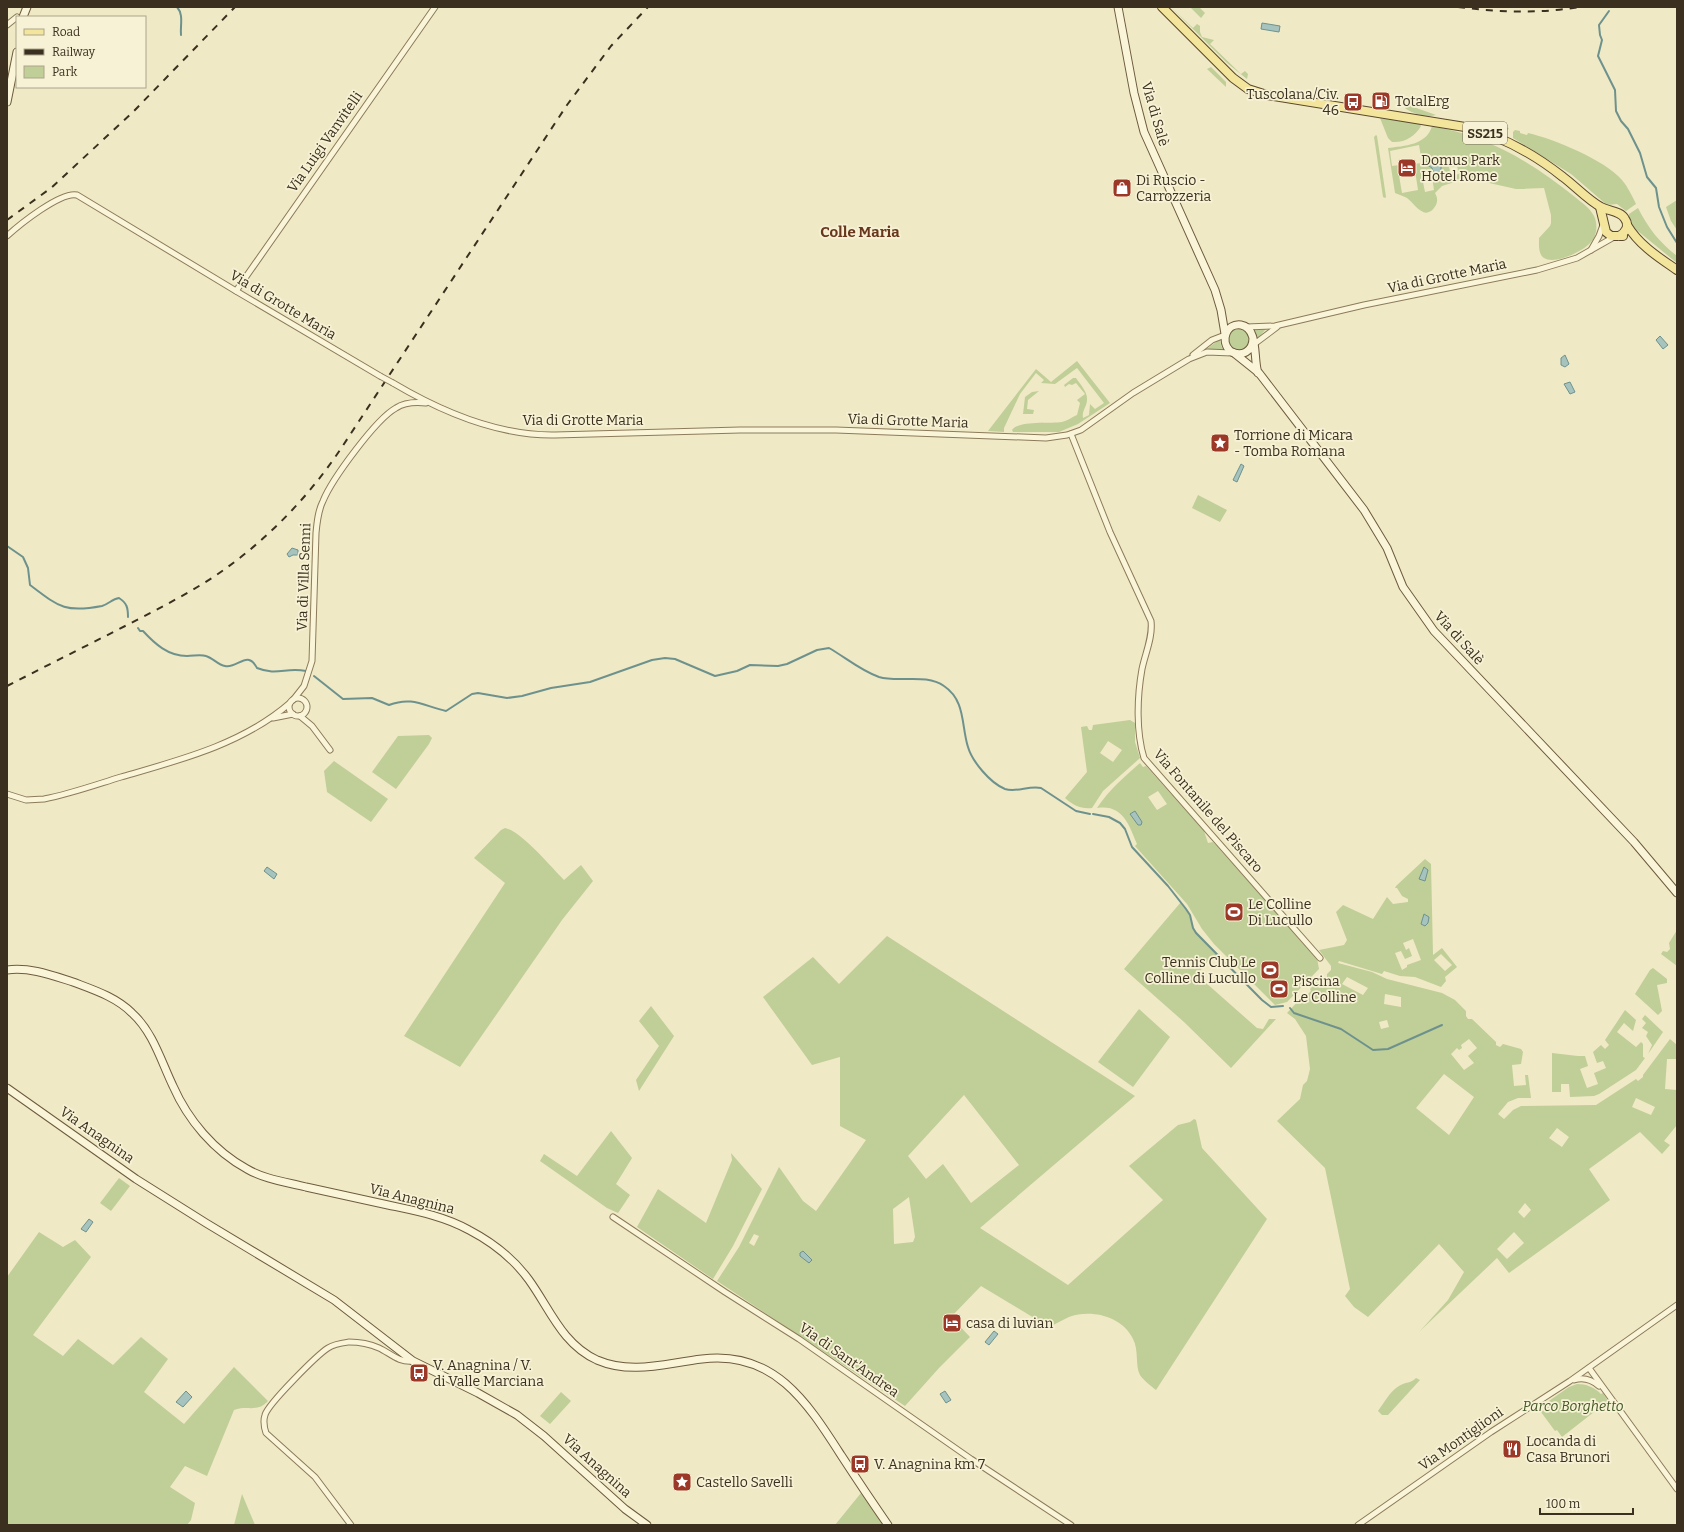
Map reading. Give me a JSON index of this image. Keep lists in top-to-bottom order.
{
  "streets": {
    "main road": ["Via di Salè", "SS215", "Via Anagnina"],
    "street": [
      "Via Luigi Vanvitelli",
      "Via di Grotte Maria",
      "Via di Villa Senni",
      "Via Fontanile del Piscaro",
      "Via di Sant'Andrea",
      "Via Montiglioni"
    ]
  },
  "crossings": [
    ["Via di Salè", "Via di Grotte Maria"],
    ["Via Luigi Vanvitelli", "Via di Grotte Maria"],
    ["Via di Grotte Maria", "Via di Villa Senni"],
    ["Via di Grotte Maria", "Via Fontanile del Piscaro"]
  ],
  "districts": ["Colle Maria"],
  "parks": ["Parco Borghetto"],
  "places": {
    "fuel station": ["TotalErg"],
    "bus stop": ["Tuscolana/Civ. 46", "V. Anagnina / V. di Valle Marciana", "V. Anagnina km 7"],
    "hotel": ["Domus Park Hotel Rome", "casa di luvian"],
    "shop": ["Di Ruscio - Carrozzeria"],
    "place": ["Torrione di Micara - Tomba Romana", "Castello Savelli"],
    "sports": ["Le Colline Di Lucullo", "Tennis Club Le Colline di Lucullo", "Piscina Le Colline"],
    "restaurant": ["Locanda di Casa Brunori"]
  },
  "legend": ["Road", "Railway", "Park"],
  "scale_bar": "100 m"
}
